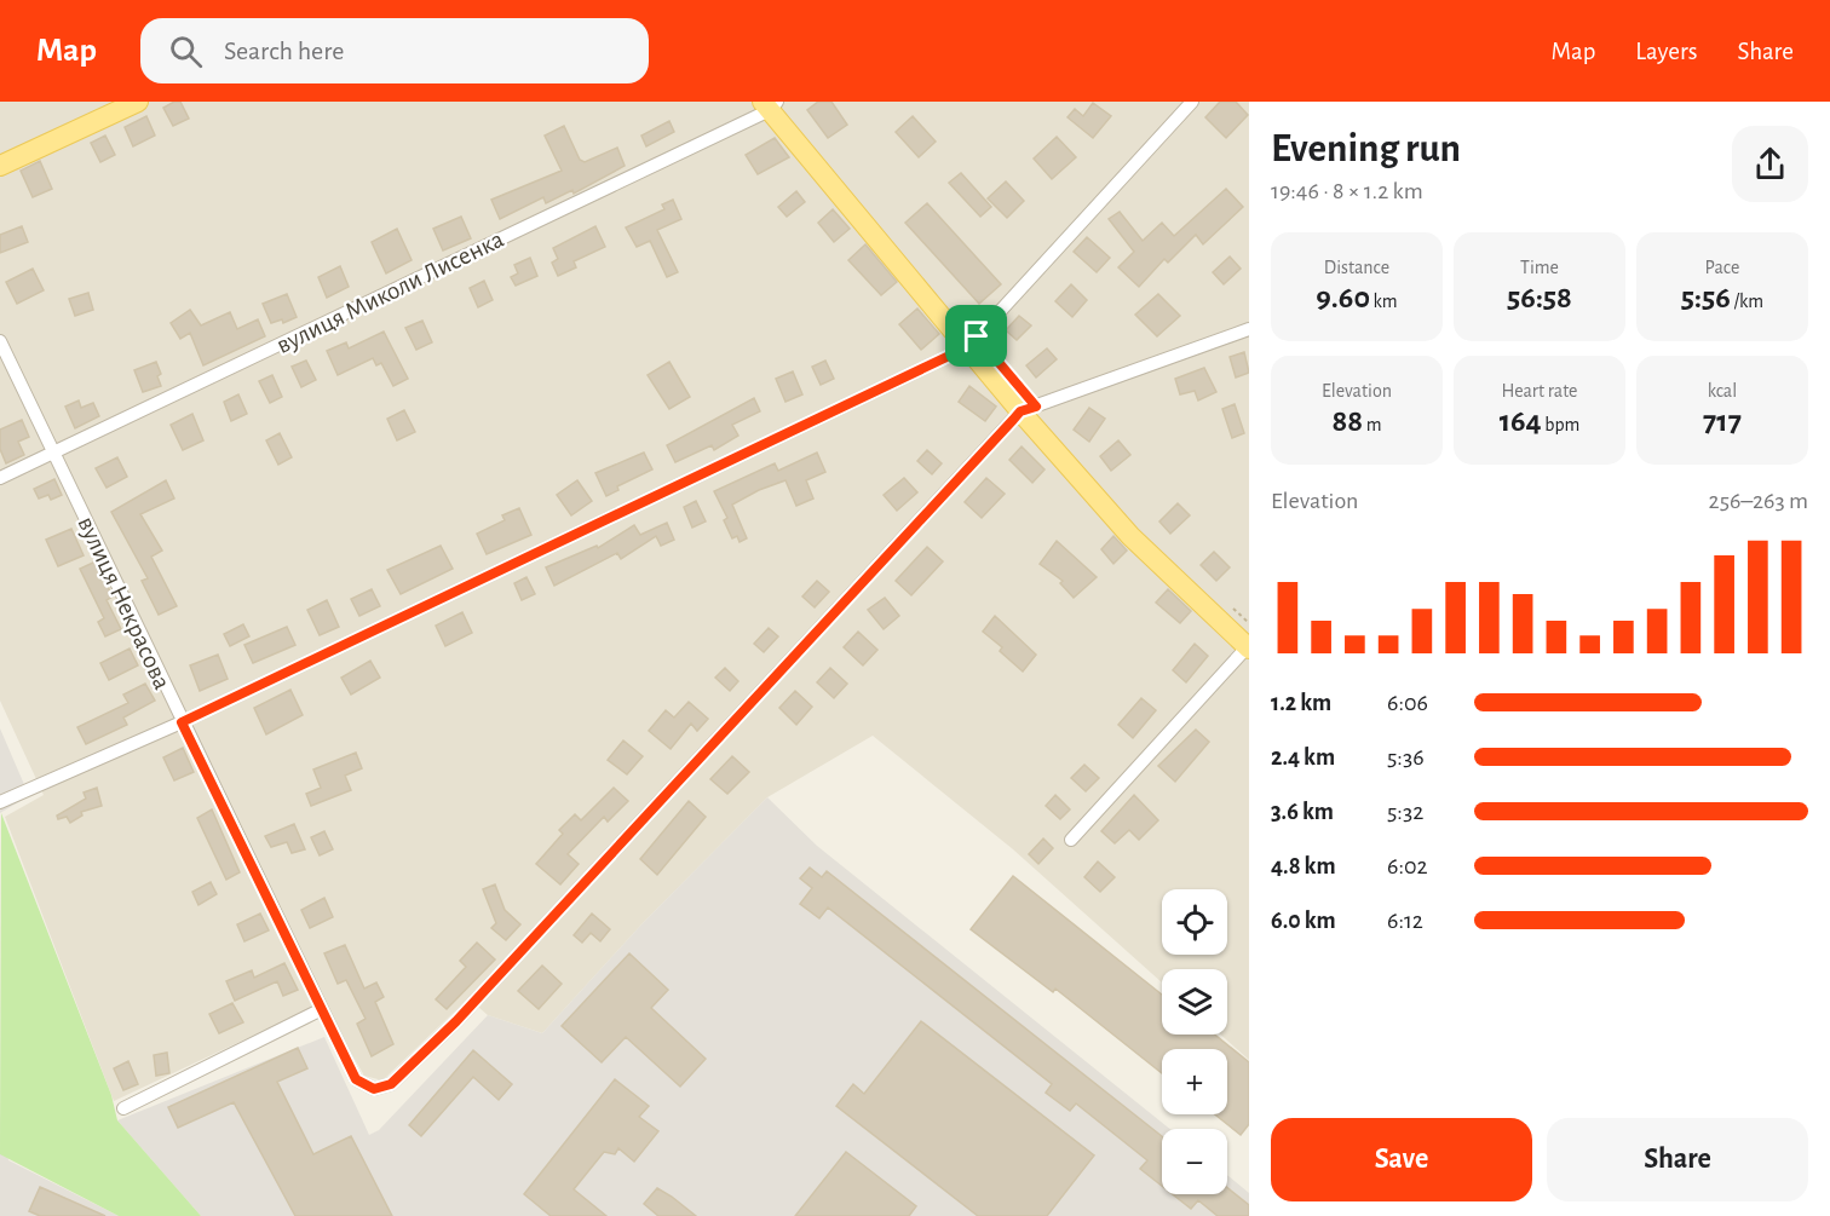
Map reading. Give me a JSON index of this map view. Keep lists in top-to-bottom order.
{
  "streets": {
    "street": ["вулиця Миколи Лисенка", "вулиця Некрасова"]
  },
  "crossings": [
    ["вулиця Миколи Лисенка", "вулиця Некрасова"]
  ],
  "page": {
    "header": "Map",
    "search": "Search here",
    "nav": ["Map", "Layers", "Share"],
    "heading": ["Evening run", "19:46 · 8 × 1.2 km"],
    "stats": [
      ["Distance", "9.60 km"],
      ["Time", "56:58"],
      ["Pace", "5:56 /km"],
      ["Elevation", "88 m"],
      ["Heart rate", "164 bpm"],
      ["kcal", "717"]
    ],
    "chart": ["Elevation", "256–263 m"],
    "list": [
      {
        "name": "1.2 km",
        "note": "6:06"
      },
      {
        "name": "2.4 km",
        "note": "5:36"
      },
      {
        "name": "3.6 km",
        "note": "5:32"
      },
      {
        "name": "4.8 km",
        "note": "6:02"
      },
      {
        "name": "6.0 km",
        "note": "6:12"
      }
    ],
    "map_buttons": ["+", "−"],
    "buttons": ["Save", "Share"]
  }
}
